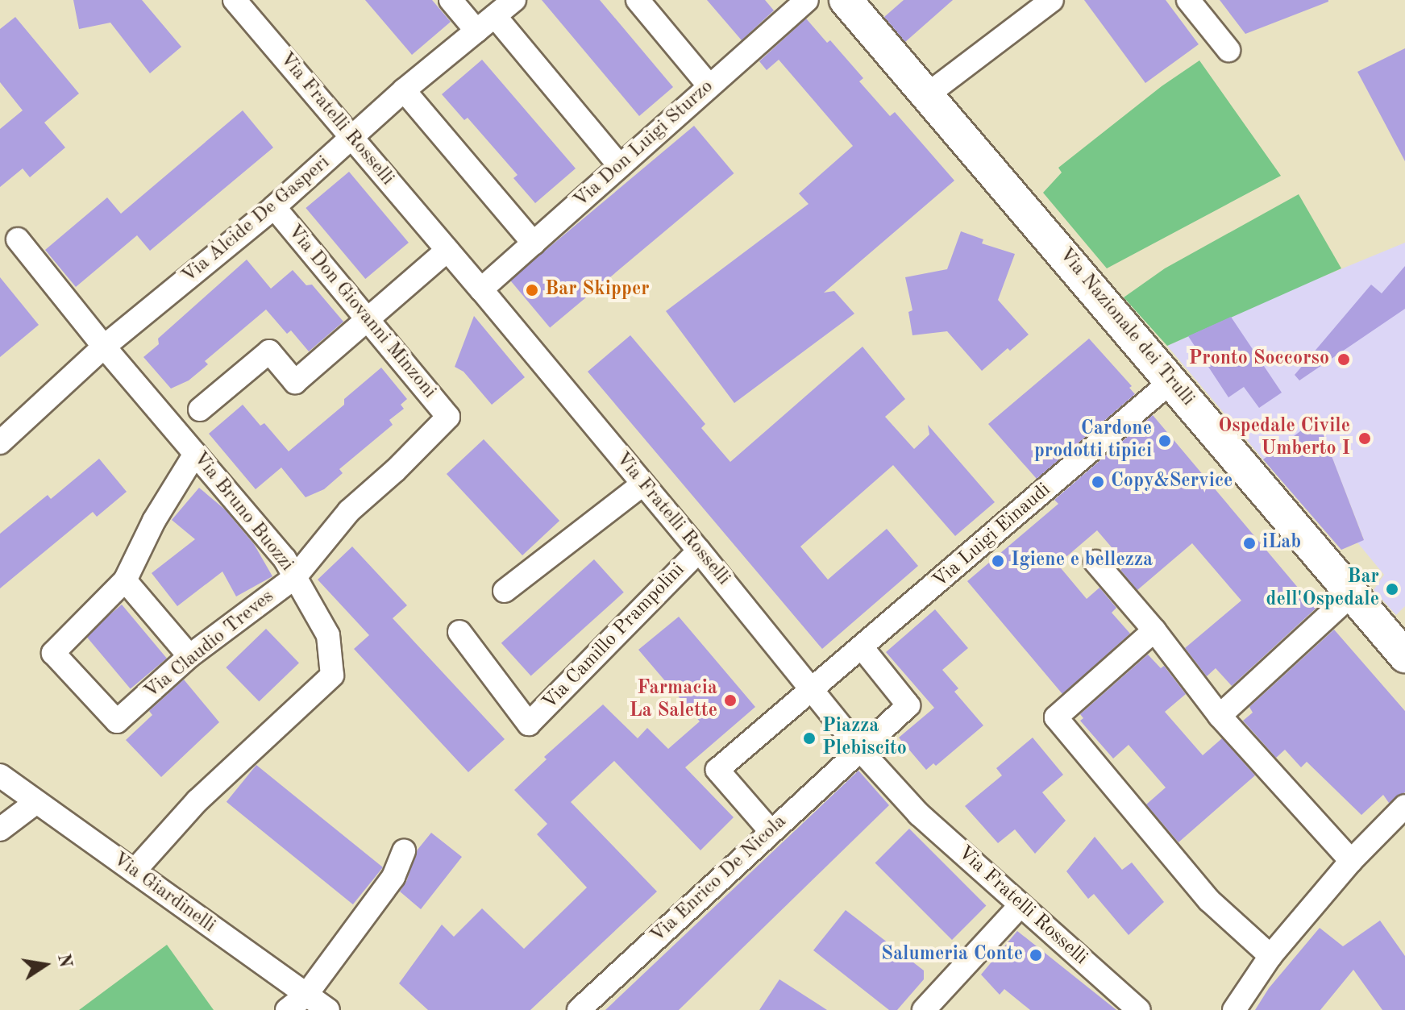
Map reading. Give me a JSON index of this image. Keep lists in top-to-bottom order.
{
  "streets": {
    "street": [
      "Via Fratelli Rosselli",
      "Via Don Luigi Sturzo",
      "Via Alcide De Gasperi",
      "Via Don Giovanni Minzoni",
      "Via Nazionale dei Trulli",
      "Via Bruno Buozzi",
      "Via Luigi Einaudi",
      "Via Camillo Prampolini",
      "Via Claudio Treves",
      "Via Enrico De Nicola",
      "Via Giardinelli"
    ]
  },
  "crossings": [
    ["Via Fratelli Rosselli", "Via Don Luigi Sturzo"],
    ["Via Fratelli Rosselli", "Via Alcide De Gasperi"],
    ["Via Fratelli Rosselli", "Via Luigi Einaudi"],
    ["Via Fratelli Rosselli", "Via Camillo Prampolini"],
    ["Via Fratelli Rosselli", "Via Enrico De Nicola"],
    ["Via Alcide De Gasperi", "Via Don Giovanni Minzoni"],
    ["Via Alcide De Gasperi", "Via Bruno Buozzi"],
    ["Via Don Giovanni Minzoni", "Via Claudio Treves"],
    ["Via Nazionale dei Trulli", "Via Luigi Einaudi"],
    ["Via Bruno Buozzi", "Via Claudio Treves"],
    ["Via Bruno Buozzi", "Via Giardinelli"]
  ],
  "places": [
    "Bar Skipper",
    "Pronto Soccorso",
    "Ospedale Civile Umberto I",
    "Cardone prodotti tipici",
    "Copy&Service",
    "iLab",
    "Igiene e bellezza",
    "Bar dell'Ospedale",
    "Farmacia La Salette",
    "Piazza Plebiscito",
    "Salumeria Conte"
  ],
  "north": "right"
}
